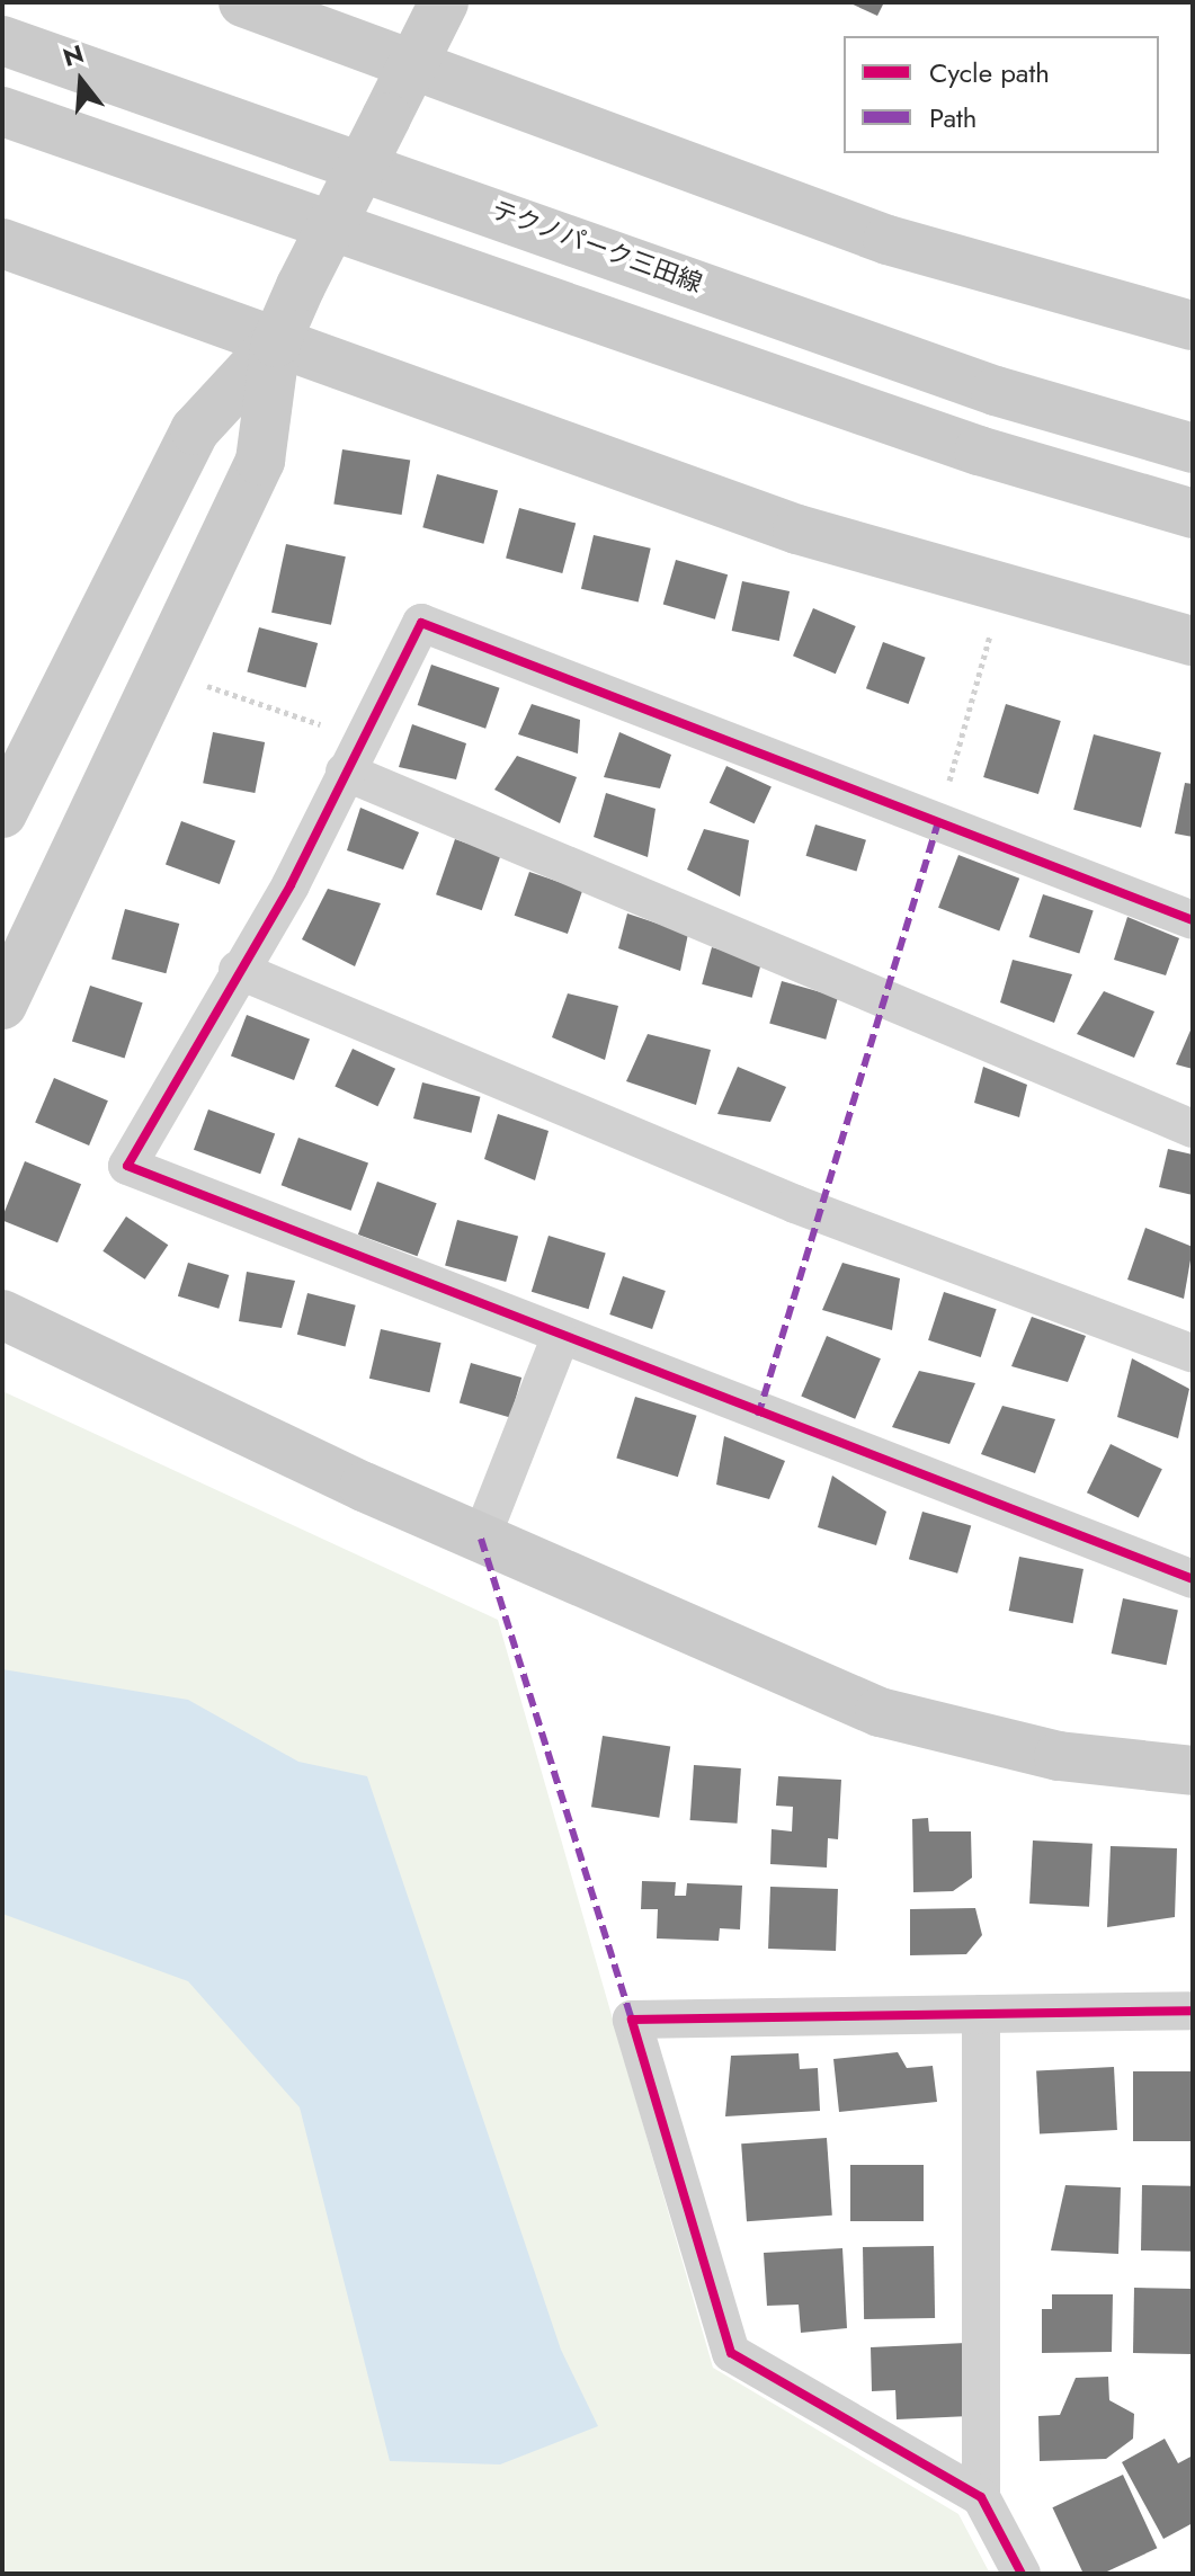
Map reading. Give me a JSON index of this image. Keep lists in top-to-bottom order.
{
  "streets": {
    "main road": ["テクノパーク三田線"]
  },
  "legend": ["Cycle path", "Path"],
  "north": "top"
}
